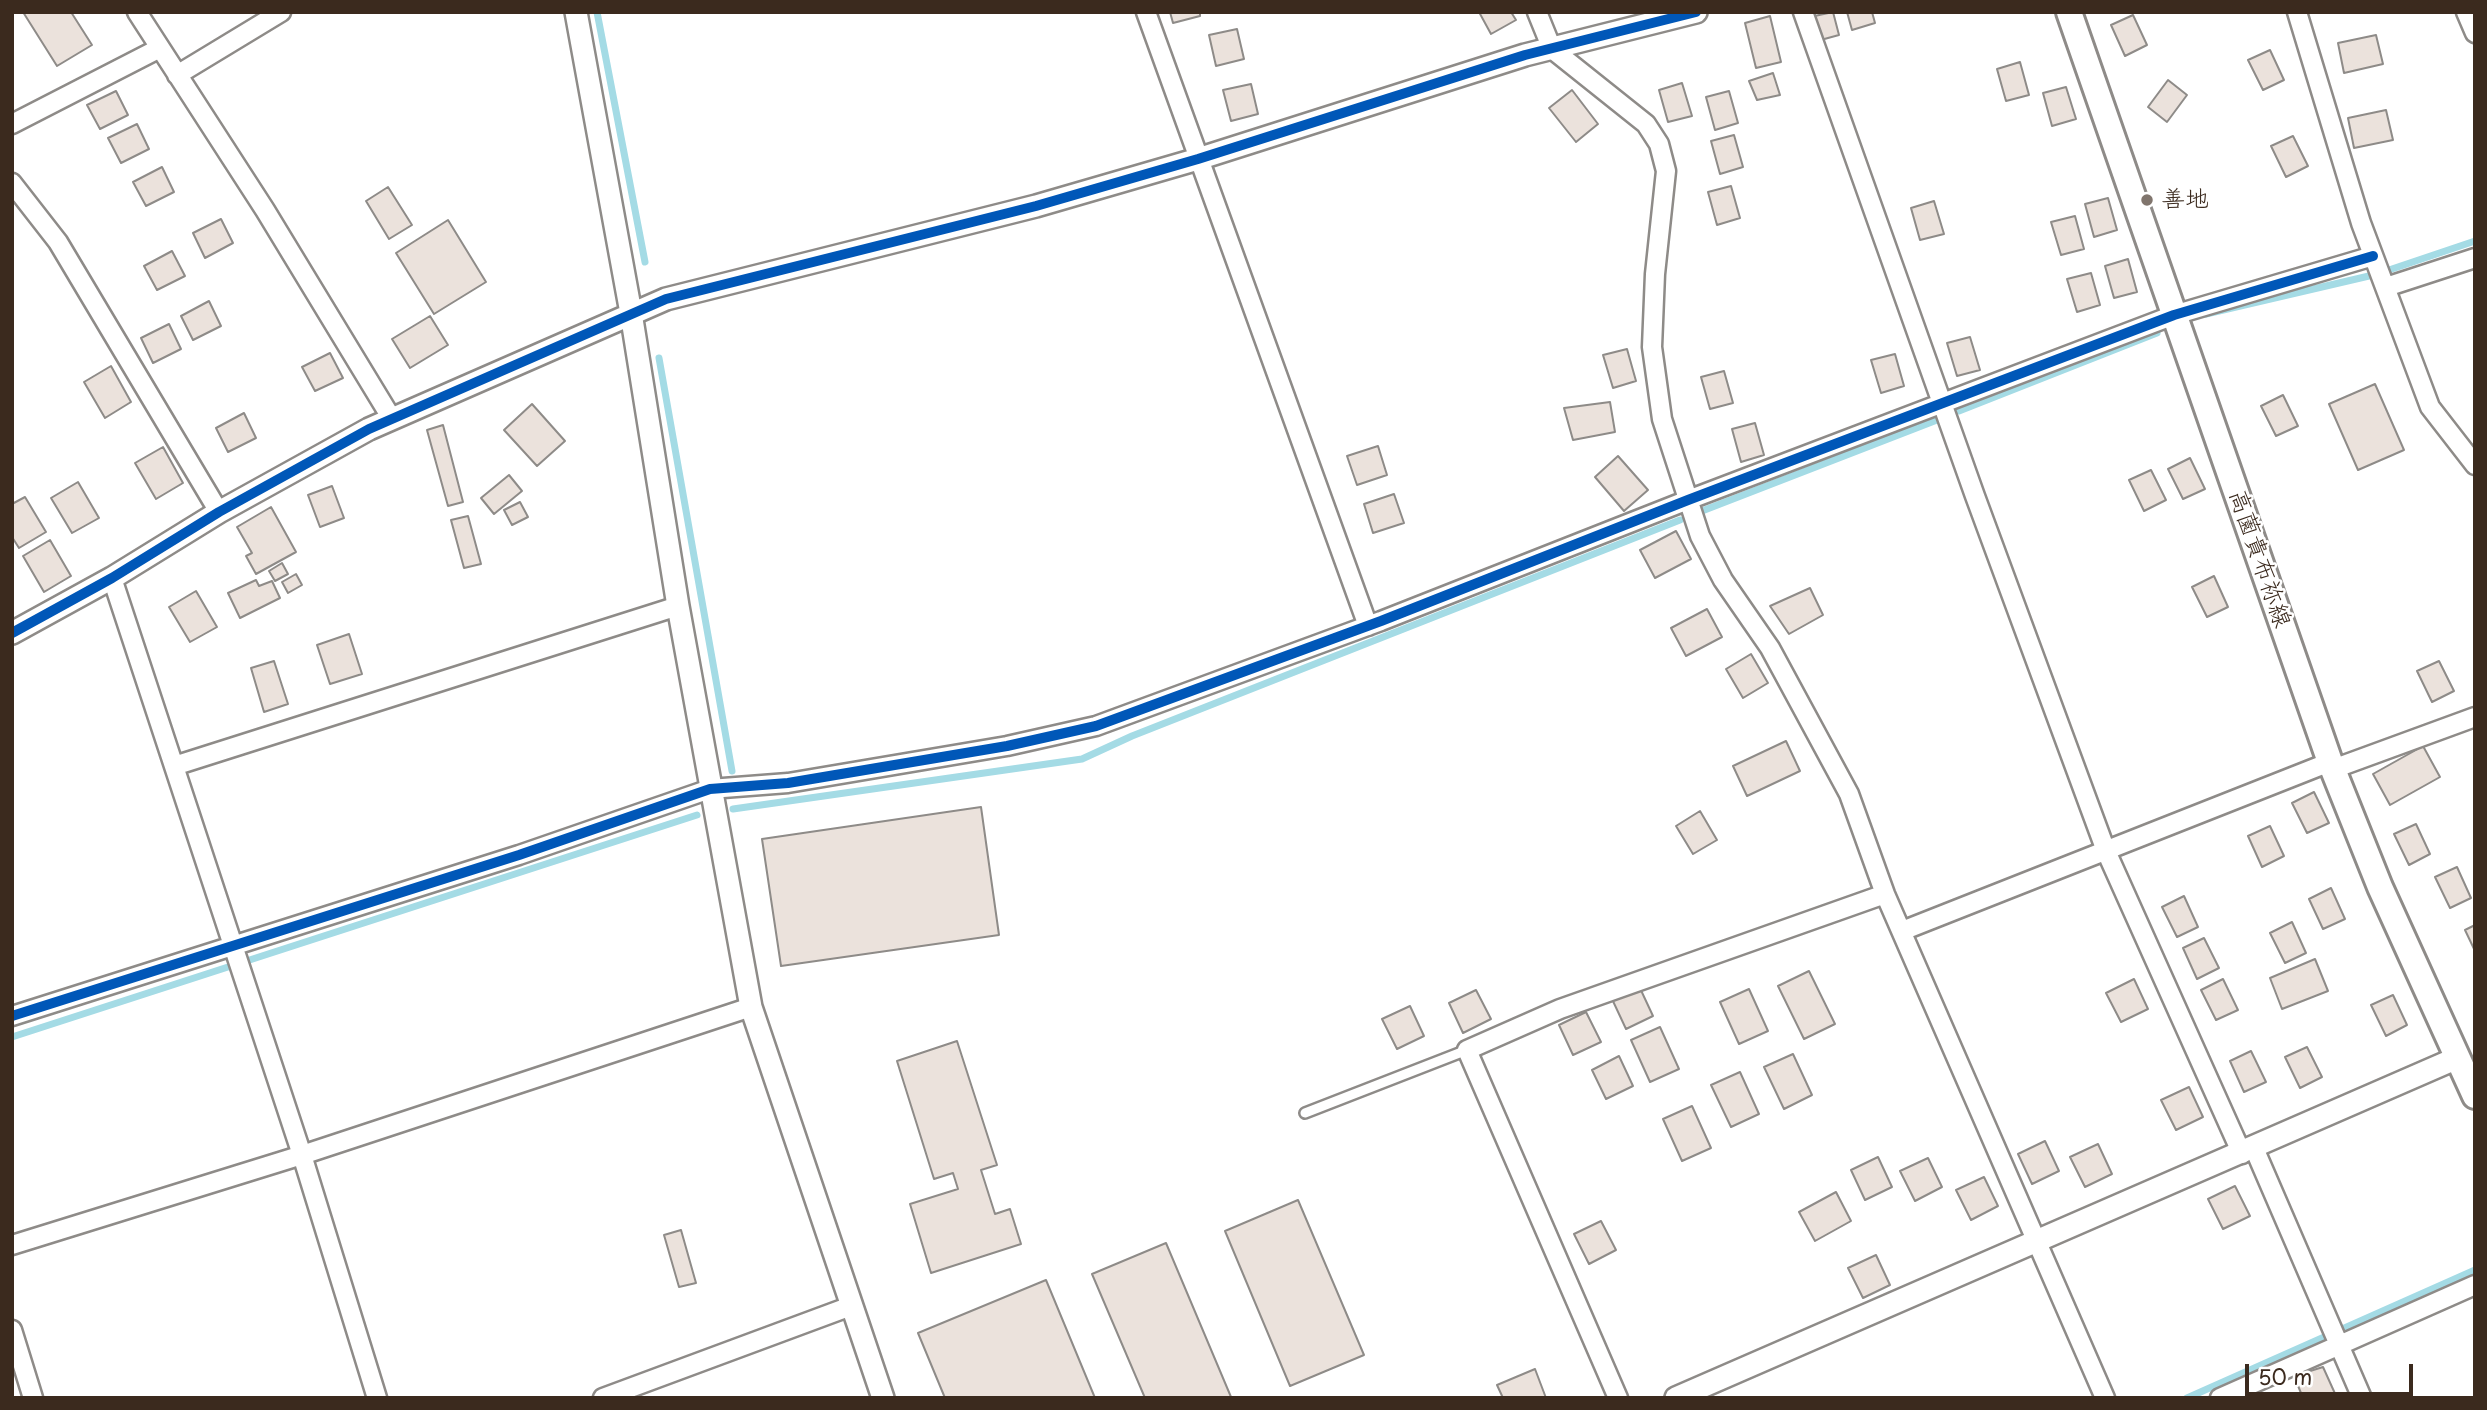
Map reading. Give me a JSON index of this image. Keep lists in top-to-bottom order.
{
  "streets": {
    "main road": ["高薗貴布祢線"]
  },
  "places": ["善地"],
  "scale_bar": "50 m"
}
